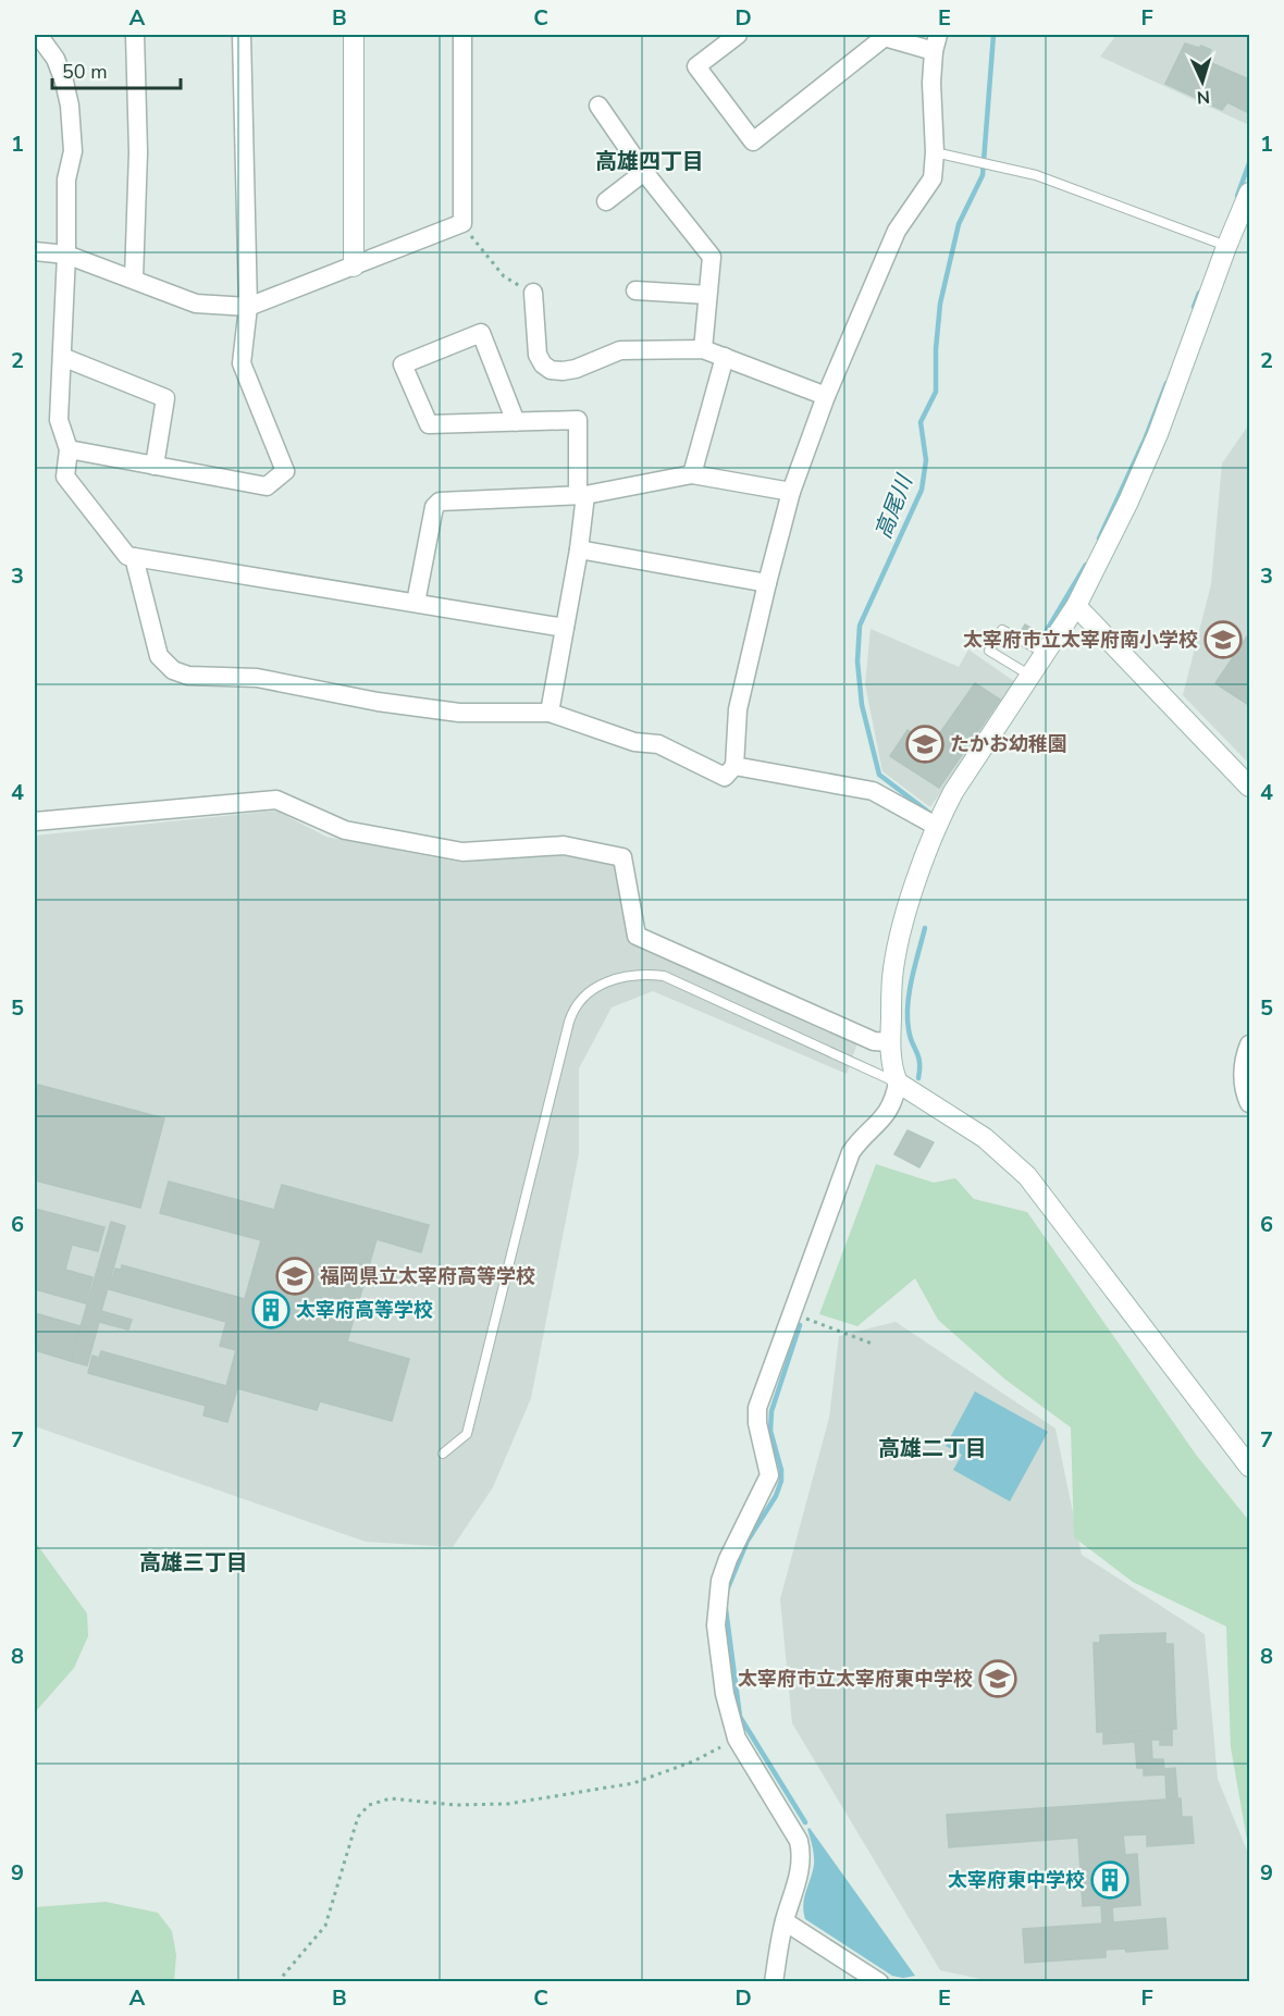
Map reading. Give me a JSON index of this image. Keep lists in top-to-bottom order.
{
  "districts": ["高雄四丁目", "高雄二丁目", "高雄三丁目"],
  "water": ["高尾川"],
  "places": {
    "school or university": [
      "太宰府市立太宰府南小学校",
      "たかお幼稚園",
      "福岡県立太宰府高等学校",
      "太宰府市立太宰府東中学校"
    ],
    "building": ["太宰府高等学校", "太宰府東中学校"]
  },
  "scale_bar": "50 m",
  "north": "bottom",
  "grid": {
    "columns": [
      "A",
      "B",
      "C",
      "D",
      "E",
      "F"
    ],
    "rows": [
      "1",
      "2",
      "3",
      "4",
      "5",
      "6",
      "7",
      "8",
      "9"
    ]
  }
}
